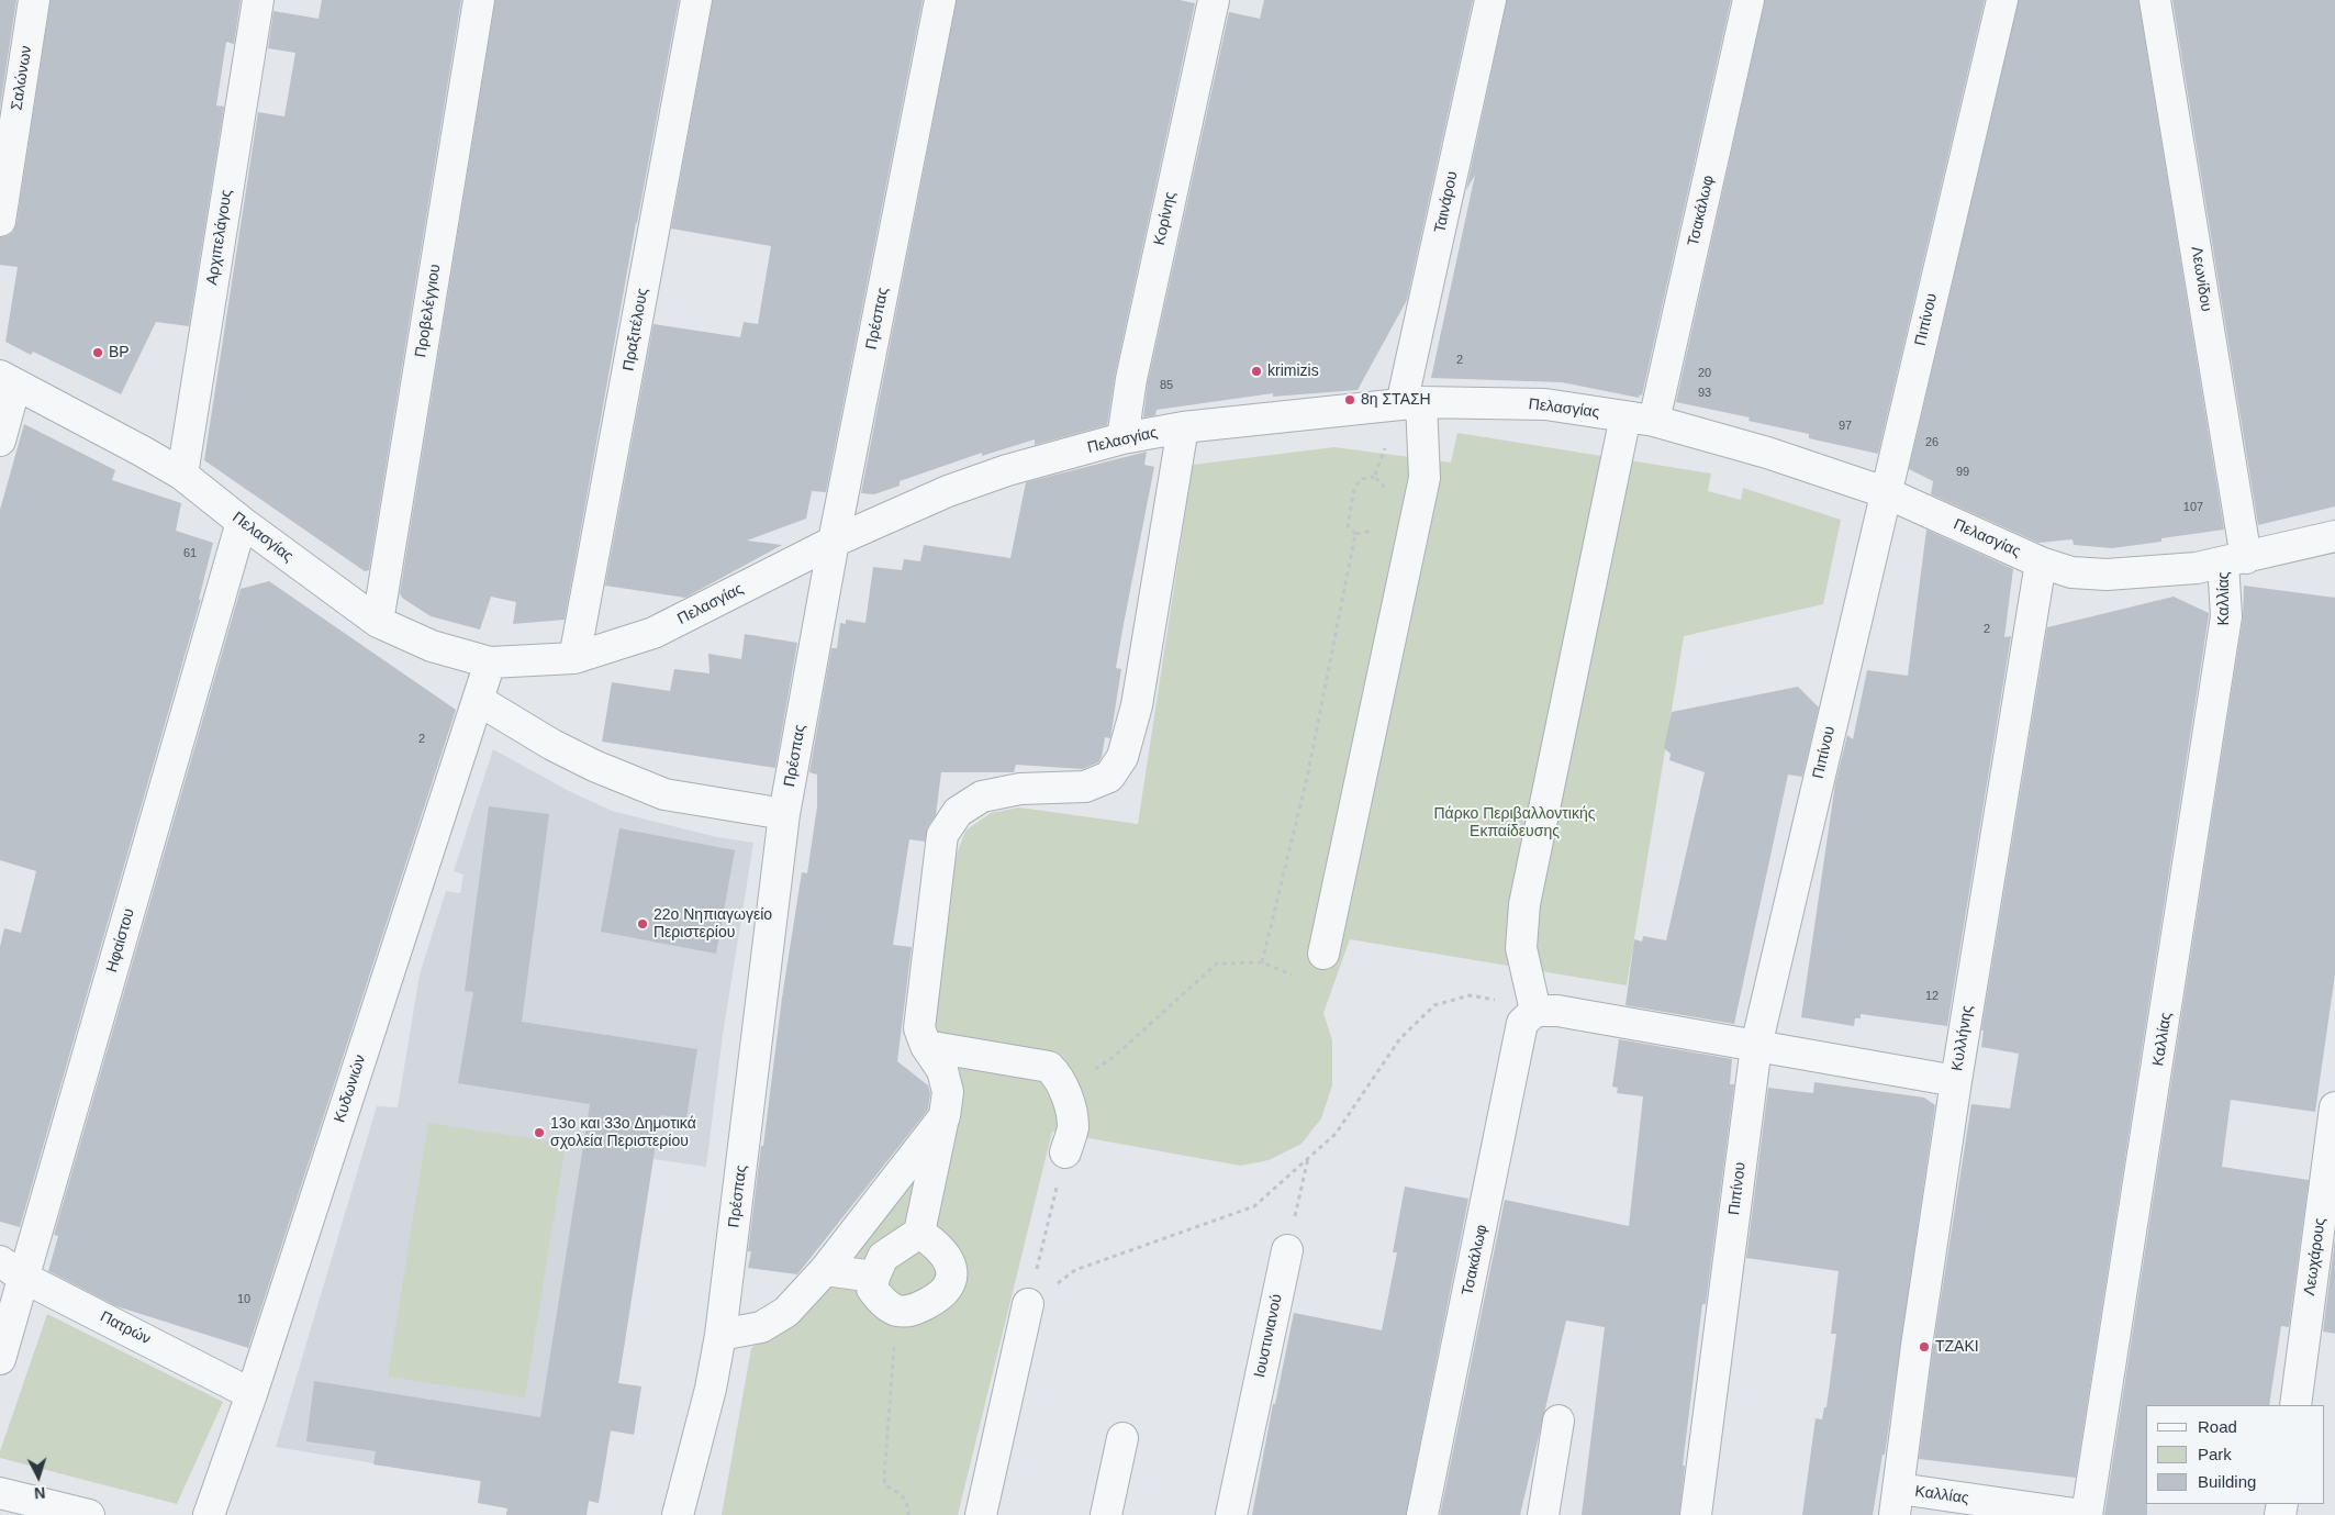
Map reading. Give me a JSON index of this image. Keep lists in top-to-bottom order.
{
  "streets": {
    "street": [
      "Σαλώνων",
      "Ταινάρου",
      "Τσακάλωφ",
      "Κορίνης",
      "Αρχιπελάγους",
      "Λεωνίδου",
      "Προβελέγγιου",
      "Πρέσπας",
      "Πιπίνου",
      "Πραξιτέλους",
      "Πελασγίας",
      "Καλλίας",
      "Ηφαίστου",
      "Κυλλήνης",
      "Κυδωνιών",
      "Λεωχάρους",
      "Πατρών",
      "Ιουστινιανού"
    ]
  },
  "crossings": [
    ["Ταινάρου", "Πελασγίας"],
    ["Τσακάλωφ", "Πελασγίας"],
    ["Κορίνης", "Πελασγίας"],
    ["Αρχιπελάγους", "Πελασγίας"],
    ["Λεωνίδου", "Πελασγίας"],
    ["Λεωνίδου", "Καλλίας"],
    ["Προβελέγγιου", "Πελασγίας"],
    ["Πρέσπας", "Πελασγίας"],
    ["Πιπίνου", "Πελασγίας"],
    ["Πραξιτέλους", "Πελασγίας"],
    ["Πελασγίας", "Καλλίας"],
    ["Πελασγίας", "Ηφαίστου"],
    ["Πελασγίας", "Κυλλήνης"],
    ["Πελασγίας", "Κυδωνιών"],
    ["Καλλίας", "Κυλλήνης"],
    ["Ηφαίστου", "Πατρών"],
    ["Κυδωνιών", "Πατρών"]
  ],
  "parks": ["Πάρκο Περιβαλλοντικής Εκπαίδευσης"],
  "places": [
    "BP",
    "krimizis",
    "8η ΣΤΑΣΗ",
    "22ο Νηπιαγωγείο Περιστερίου",
    "13ο και 33ο Δημοτικά σχολεία Περιστερίου",
    "ΤΖΑΚΙ"
  ],
  "house_numbers": [
    "2",
    "20",
    "85",
    "93",
    "97",
    "26",
    "99",
    "107",
    "61",
    "2",
    "2",
    "12",
    "10"
  ],
  "legend": ["Road", "Park", "Building"],
  "north": "bottom"
}
